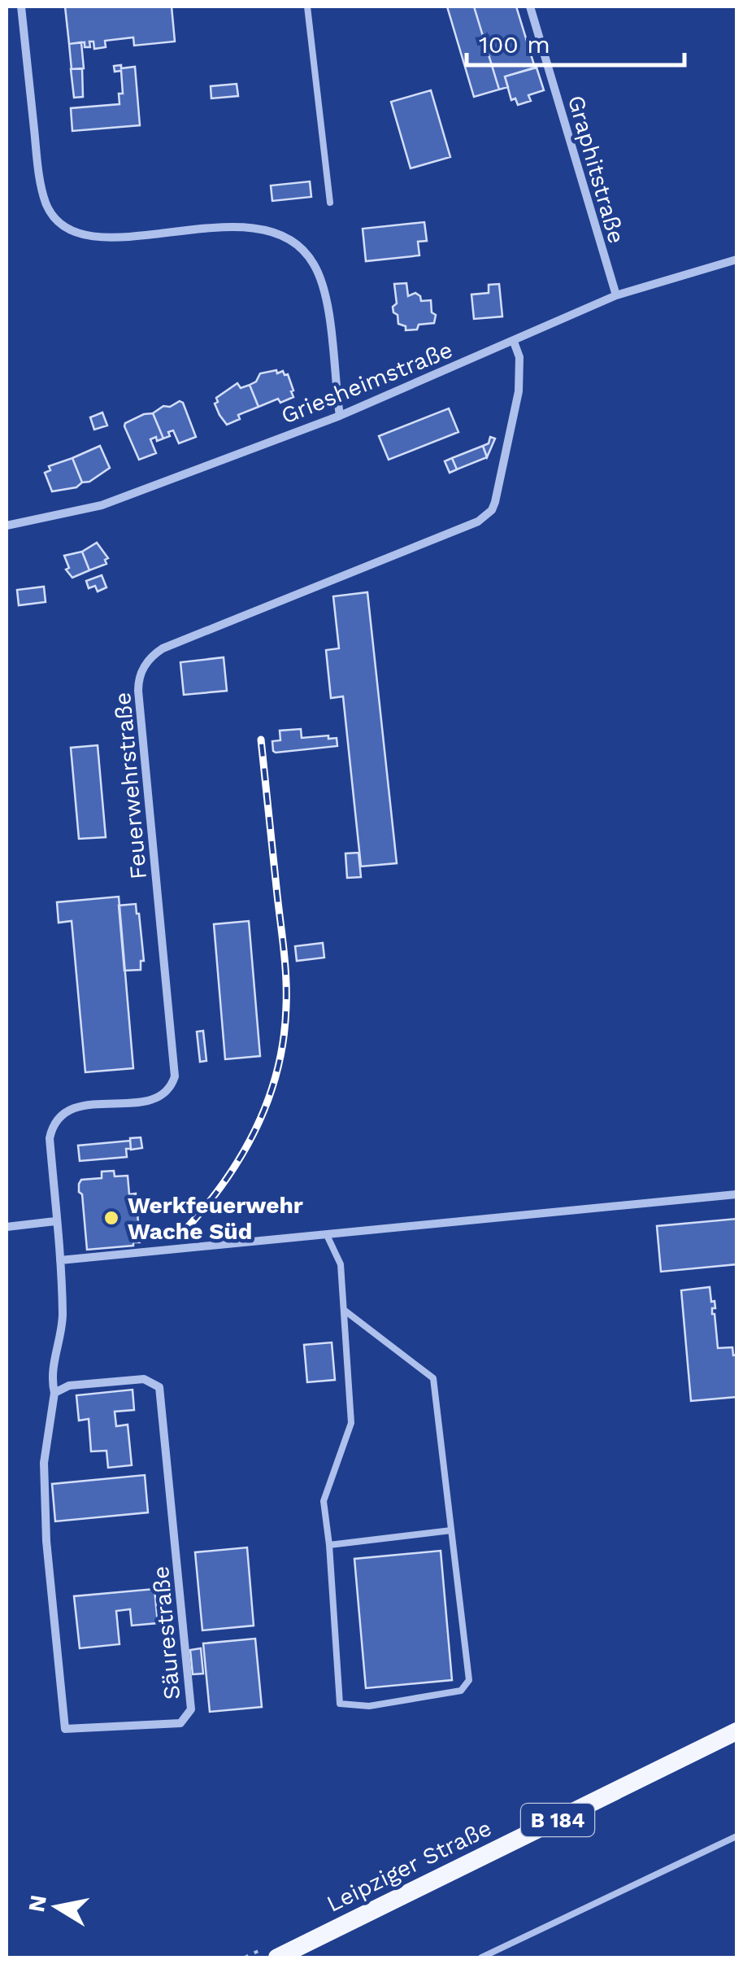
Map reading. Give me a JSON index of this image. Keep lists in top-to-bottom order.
{
  "streets": {
    "main road": ["B 184", "Leipziger Straße"],
    "street": [
      "Graphitstraße",
      "Griesheimstraße",
      "Feuerwehrstraße",
      "Säurestraße"
    ]
  },
  "crossings": [
    ["Graphitstraße", "Griesheimstraße"],
    ["Griesheimstraße", "Feuerwehrstraße"],
    ["Feuerwehrstraße", "Säurestraße"]
  ],
  "places": ["Werkfeuerwehr Wache Süd"],
  "scale_bar": "100 m",
  "north": "left"
}
